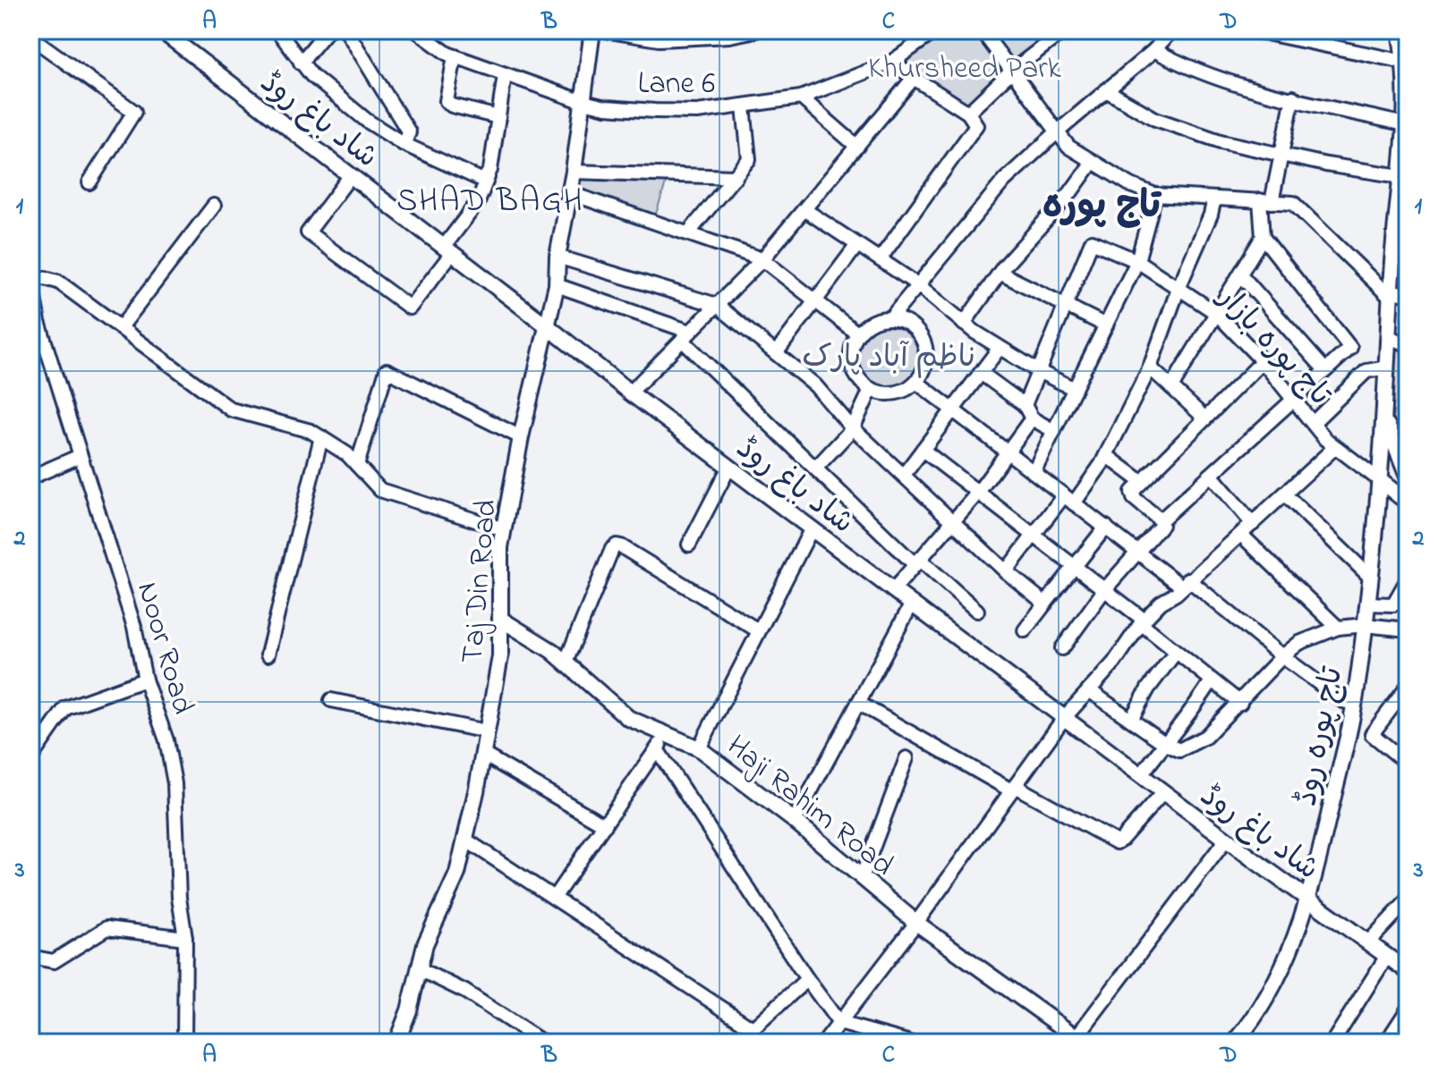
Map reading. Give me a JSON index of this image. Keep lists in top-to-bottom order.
{
  "streets": {
    "main road": [
      "شاد باغ روڈ",
      "Taj Din Road",
      "تاج پورہ روڈ",
      "Haji Rahim Road"
    ],
    "street": ["Lane 6", "تاج پورہ بازار", "Noor Road"]
  },
  "crossings": [
    ["Lane 6", "Taj Din Road"],
    ["شاد باغ روڈ", "Taj Din Road"],
    ["شاد باغ روڈ", "تاج پورہ روڈ"],
    ["تاج پورہ بازار", "تاج پورہ روڈ"],
    ["Taj Din Road", "Haji Rahim Road"]
  ],
  "districts": ["SHAD BAGH", "تاج پورہ"],
  "parks": ["Khursheed Park", "ناظم آباد پارک"],
  "grid": {
    "columns": [
      "A",
      "B",
      "C",
      "D"
    ],
    "rows": ["1", "2", "3"]
  }
}
